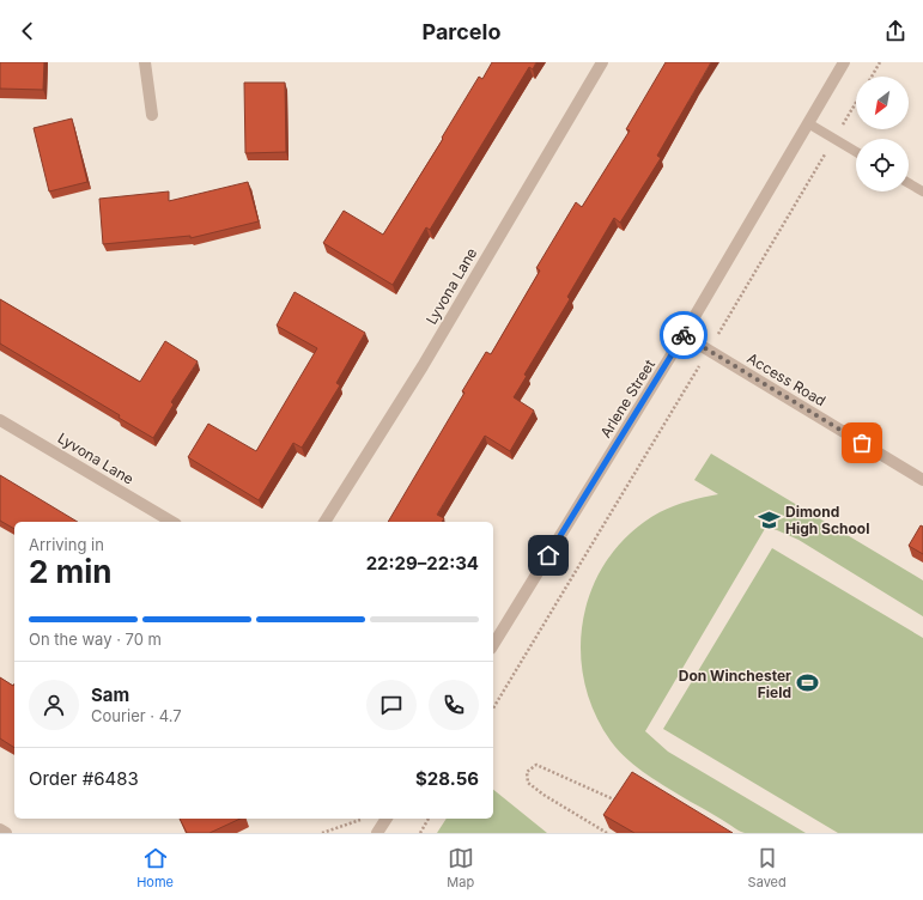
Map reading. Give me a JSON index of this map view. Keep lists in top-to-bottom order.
{
  "streets": {
    "street": ["Lyvona Lane", "Access Road", "Arlene Street"]
  },
  "crossings": [
    ["Access Road", "Arlene Street"]
  ],
  "places": {
    "school or university": ["Dimond High School"],
    "sports": ["Don Winchester Field"]
  },
  "north": "bottom left",
  "page": {
    "header": "Parcelo",
    "heading": ["2 min", "Arriving in", "22:29–22:34"],
    "panel": [
      "Sam",
      "Courier · 4.7",
      "Order #6483",
      "$28.56"
    ],
    "bar": "On the way · 70 m",
    "tabs": ["Home", "Map", "Saved"]
  }
}
